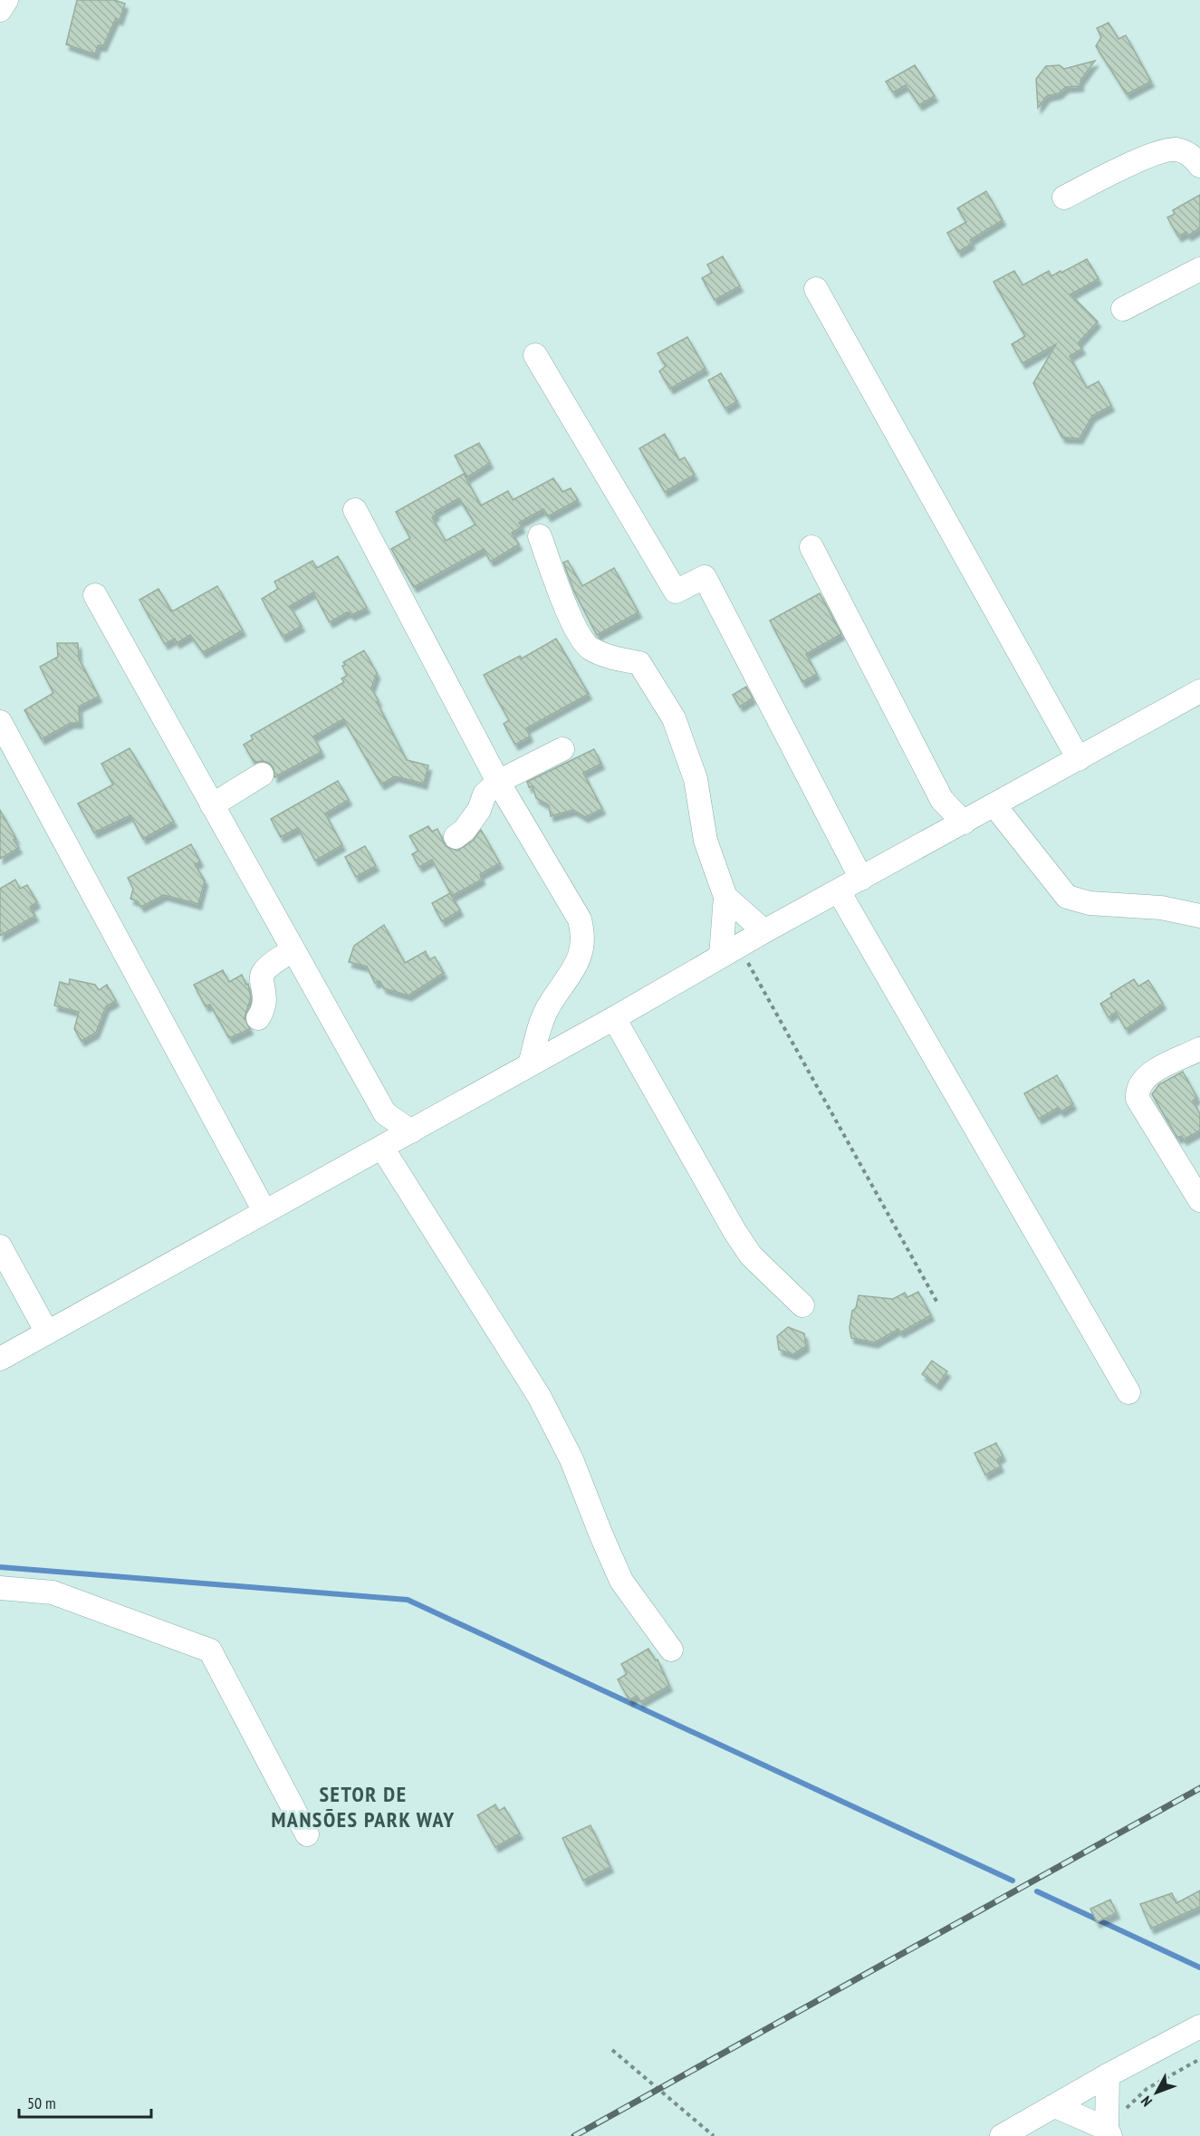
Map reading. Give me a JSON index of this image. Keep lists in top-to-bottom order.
{
  "districts": ["SETOR DE MANSÕES PARK WAY"],
  "scale_bar": "50 m",
  "north": "bottom left"
}
